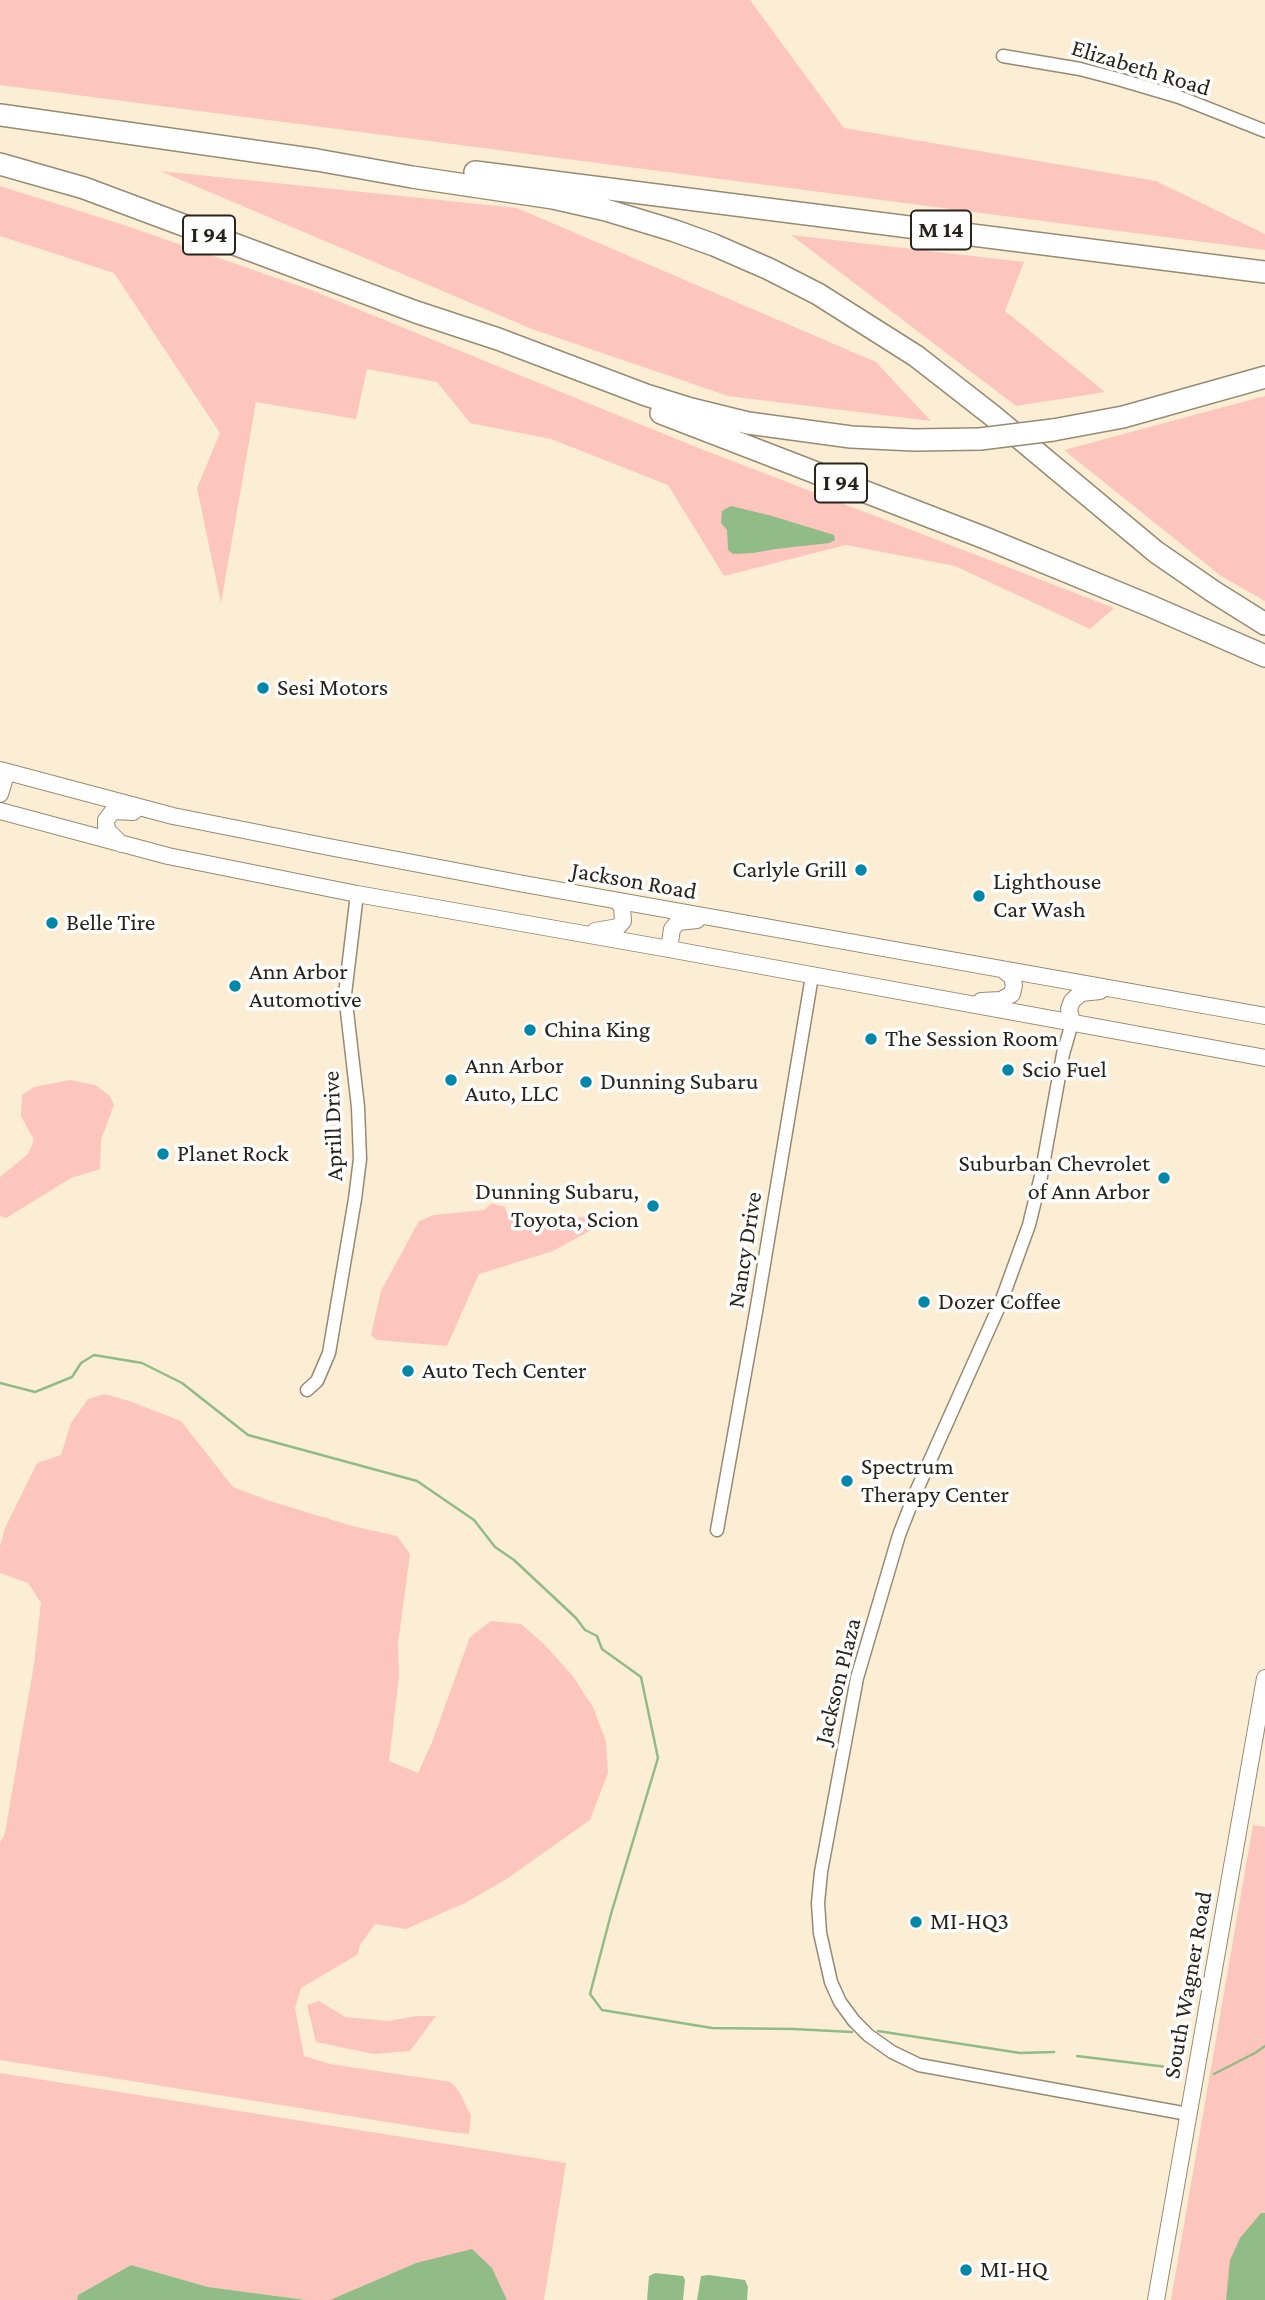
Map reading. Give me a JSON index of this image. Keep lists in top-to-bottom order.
{
  "streets": {
    "highway": ["M 14", "I 94"],
    "main road": ["Jackson Road", "South Wagner Road"],
    "street": [
      "Elizabeth Road",
      "Aprill Drive",
      "Nancy Drive",
      "Jackson Plaza"
    ]
  },
  "crossings": [
    ["Jackson Plaza", "South Wagner Road"]
  ],
  "places": [
    "Sesi Motors",
    "Carlyle Grill",
    "Lighthouse Car Wash",
    "Belle Tire",
    "Ann Arbor Automotive",
    "China King",
    "The Session Room",
    "Scio Fuel",
    "Ann Arbor Auto, LLC",
    "Dunning Subaru",
    "Planet Rock",
    "Suburban Chevrolet of Ann Arbor",
    "Dunning Subaru, Toyota, Scion",
    "Dozer Coffee",
    "Auto Tech Center",
    "Spectrum Therapy Center",
    "MI-HQ3",
    "MI-HQ"
  ]
}
